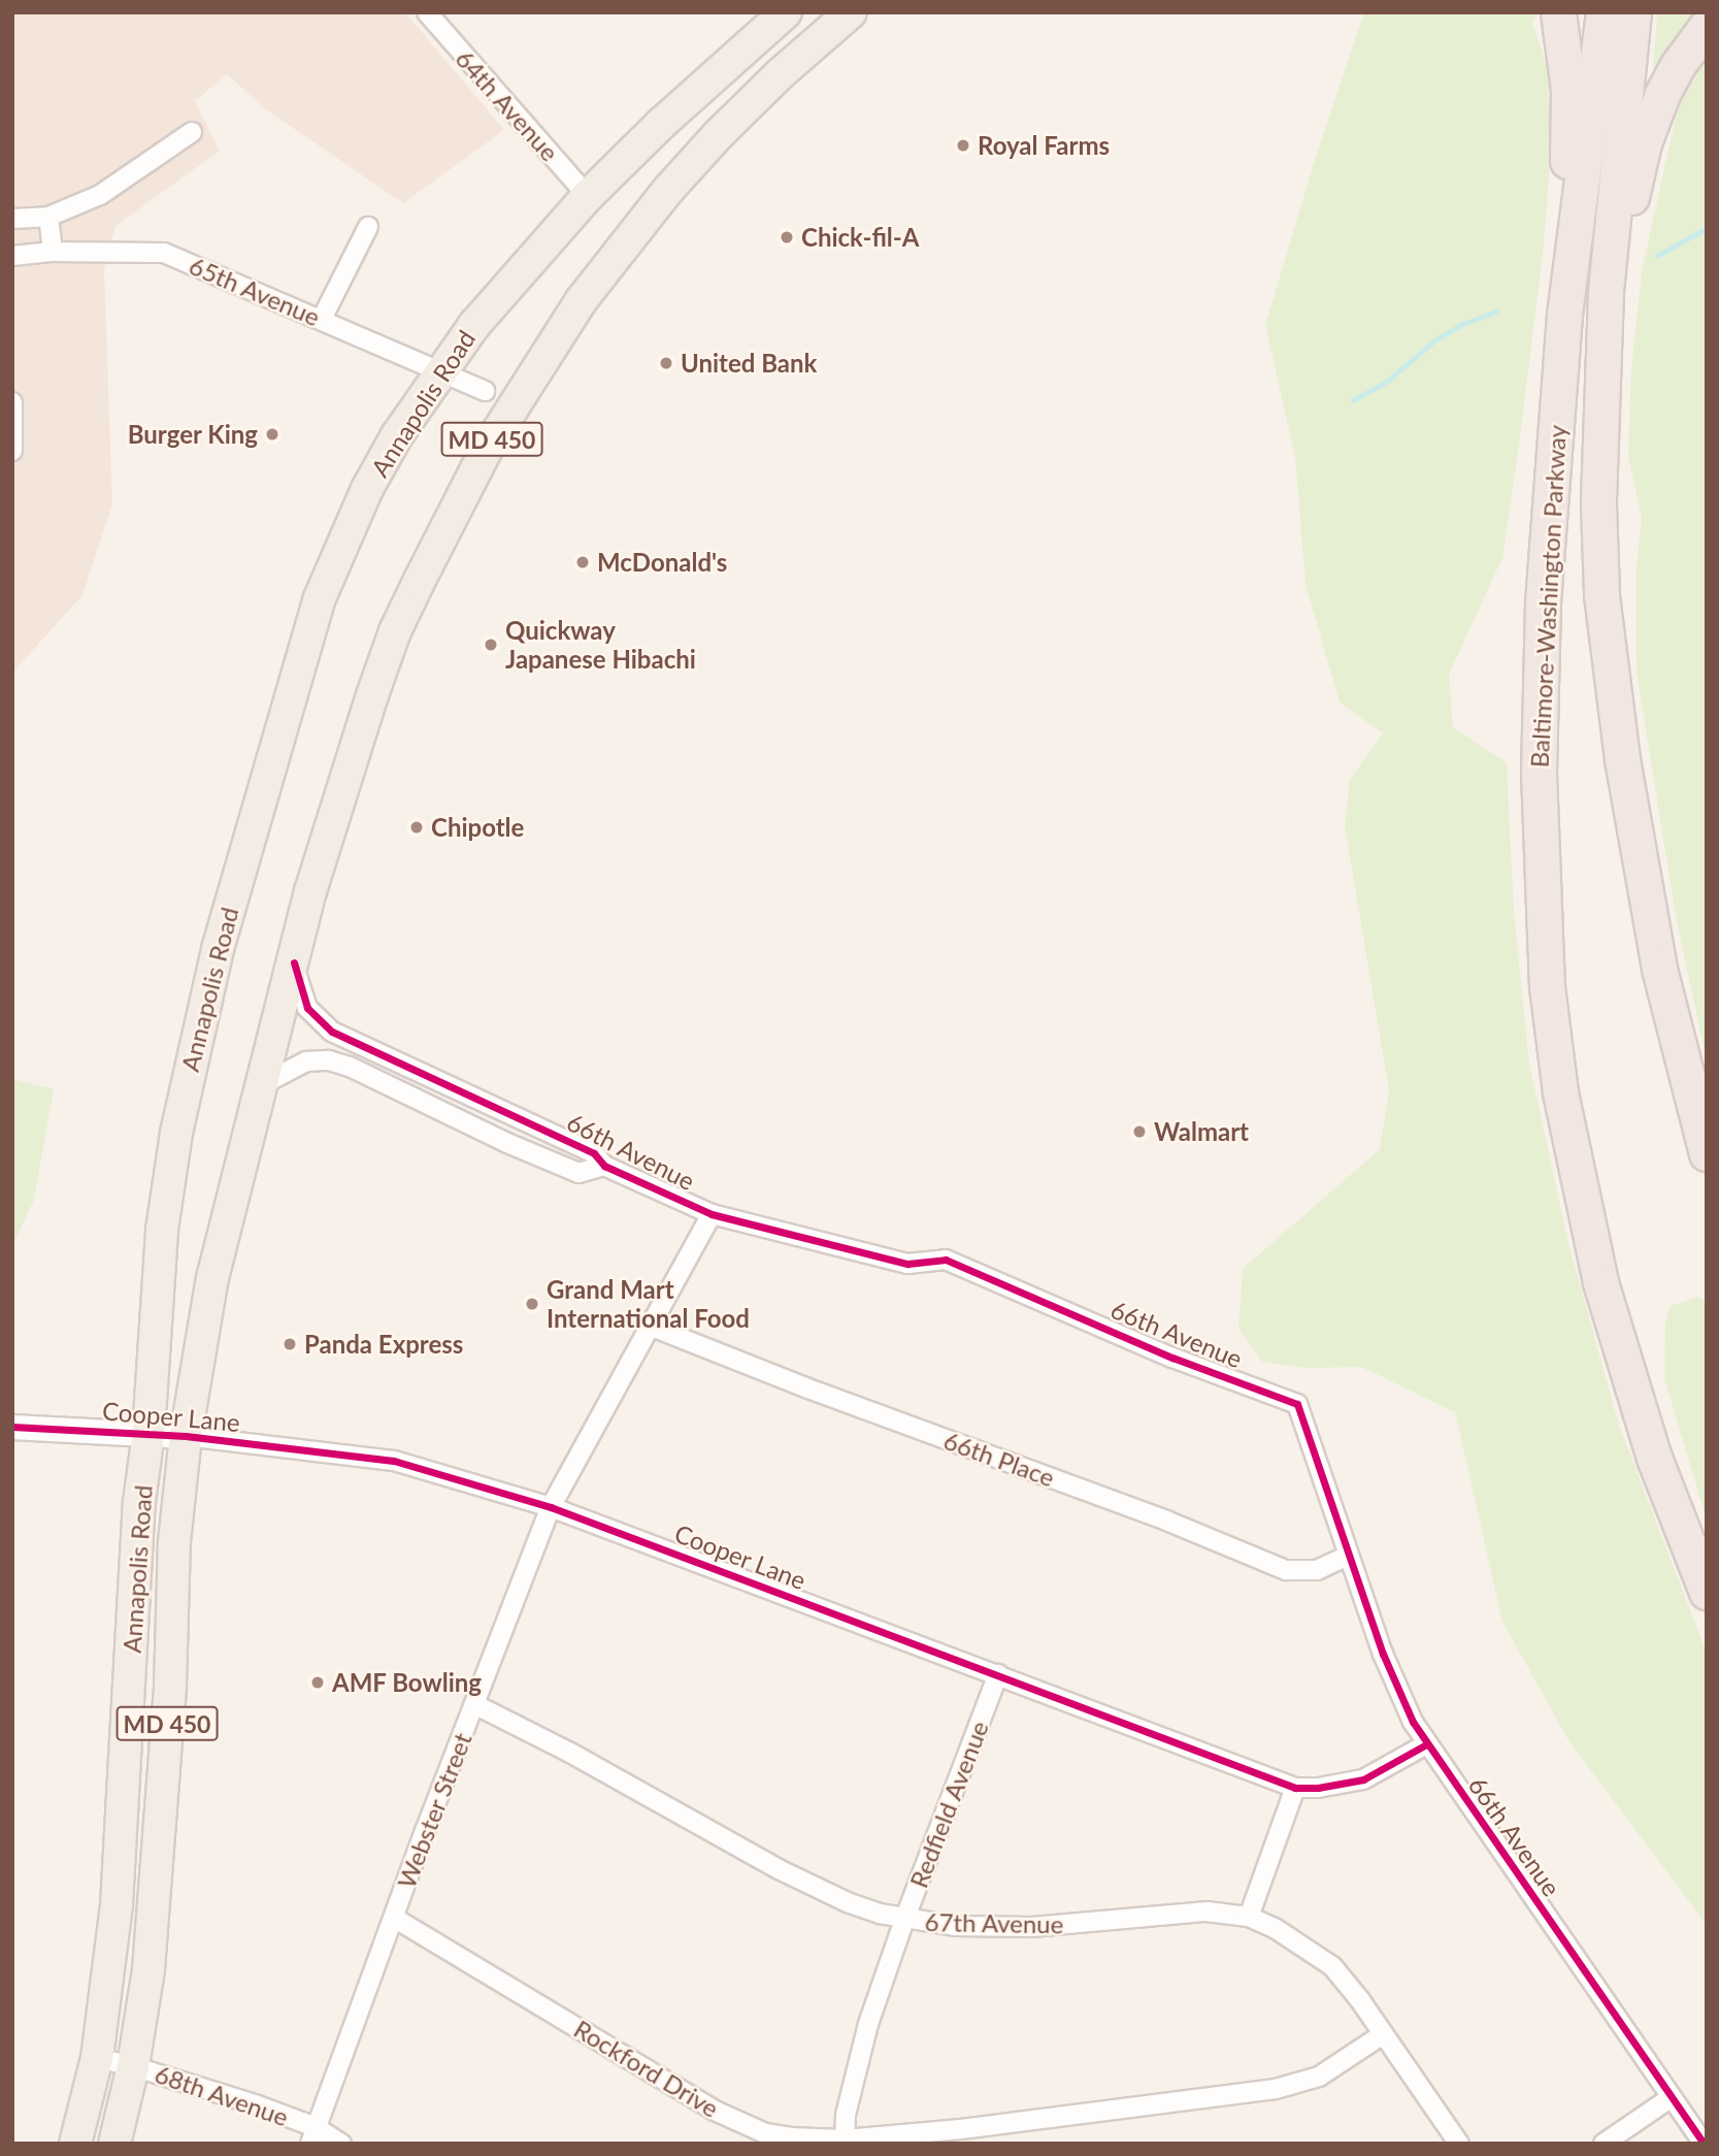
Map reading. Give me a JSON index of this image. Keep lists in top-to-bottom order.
{
  "streets": {
    "highway": ["Baltimore-Washington Parkway"],
    "main road": ["Annapolis Road", "MD 450"],
    "street": [
      "64th Avenue",
      "65th Avenue",
      "66th Avenue",
      "Cooper Lane",
      "66th Place",
      "Redfield Avenue",
      "Webster Street",
      "67th Avenue",
      "Rockford Drive",
      "68th Avenue"
    ]
  },
  "crossings": [
    ["64th Avenue", "Annapolis Road"],
    ["65th Avenue", "Annapolis Road"],
    ["Annapolis Road", "66th Avenue"],
    ["Annapolis Road", "Cooper Lane"],
    ["Annapolis Road", "68th Avenue"],
    ["66th Avenue", "Cooper Lane"],
    ["66th Avenue", "66th Place"],
    ["66th Avenue", "Webster Street"],
    ["Cooper Lane", "Redfield Avenue"],
    ["Cooper Lane", "Webster Street"],
    ["66th Place", "Webster Street"],
    ["Redfield Avenue", "67th Avenue"],
    ["Redfield Avenue", "Rockford Drive"],
    ["Webster Street", "67th Avenue"],
    ["Webster Street", "Rockford Drive"],
    ["Webster Street", "68th Avenue"],
    ["67th Avenue", "Rockford Drive"]
  ],
  "places": [
    "Royal Farms",
    "Chick-fil-A",
    "United Bank",
    "Burger King",
    "McDonald's",
    "Quickway Japanese Hibachi",
    "Chipotle",
    "Walmart",
    "Grand Mart International Food",
    "Panda Express",
    "AMF Bowling"
  ]
}
